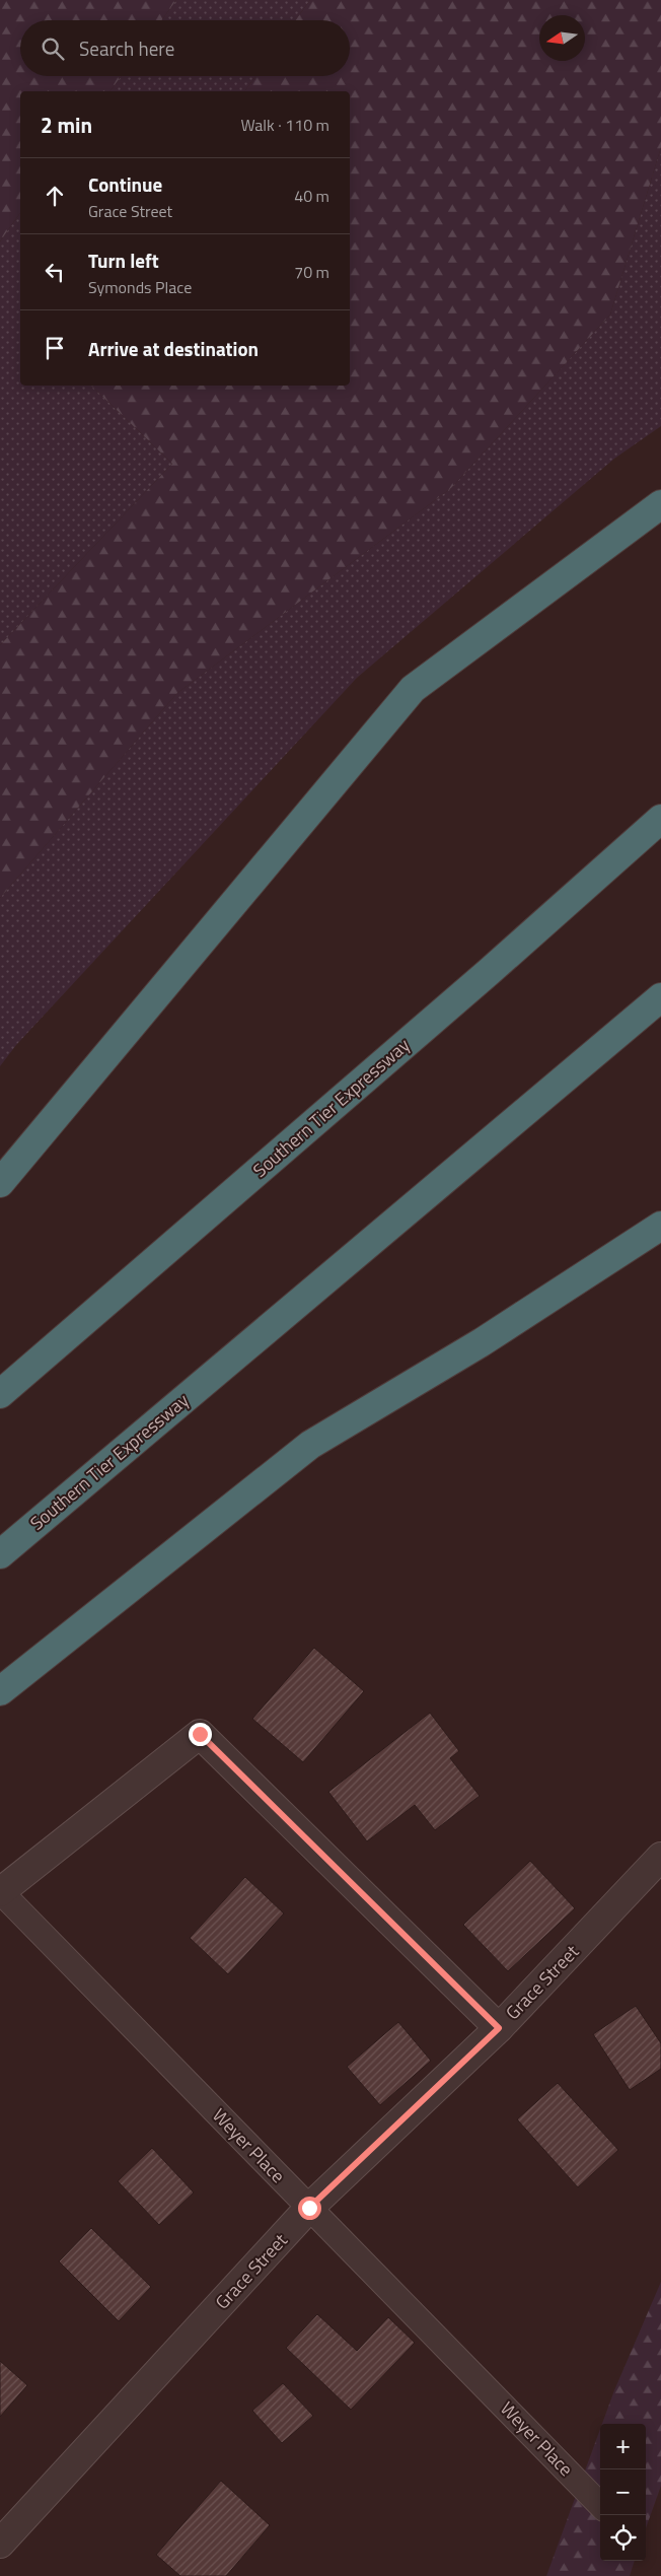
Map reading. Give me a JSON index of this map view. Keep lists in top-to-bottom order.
{
  "streets": {
    "highway": ["Southern Tier Expressway"],
    "street": ["Grace Street"],
    "lane": ["Weyer Place"]
  },
  "crossings": [
    ["Grace Street", "Weyer Place"]
  ],
  "north": "left",
  "page": {
    "search": "Search here",
    "heading": ["2 min", "Walk · 110 m"],
    "list": [
      ["Continue", "Grace Street", "40 m"],
      ["Turn left", "Symonds Place", "70 m"],
      "Arrive at destination"
    ],
    "map_buttons": ["+", "−"]
  }
}
